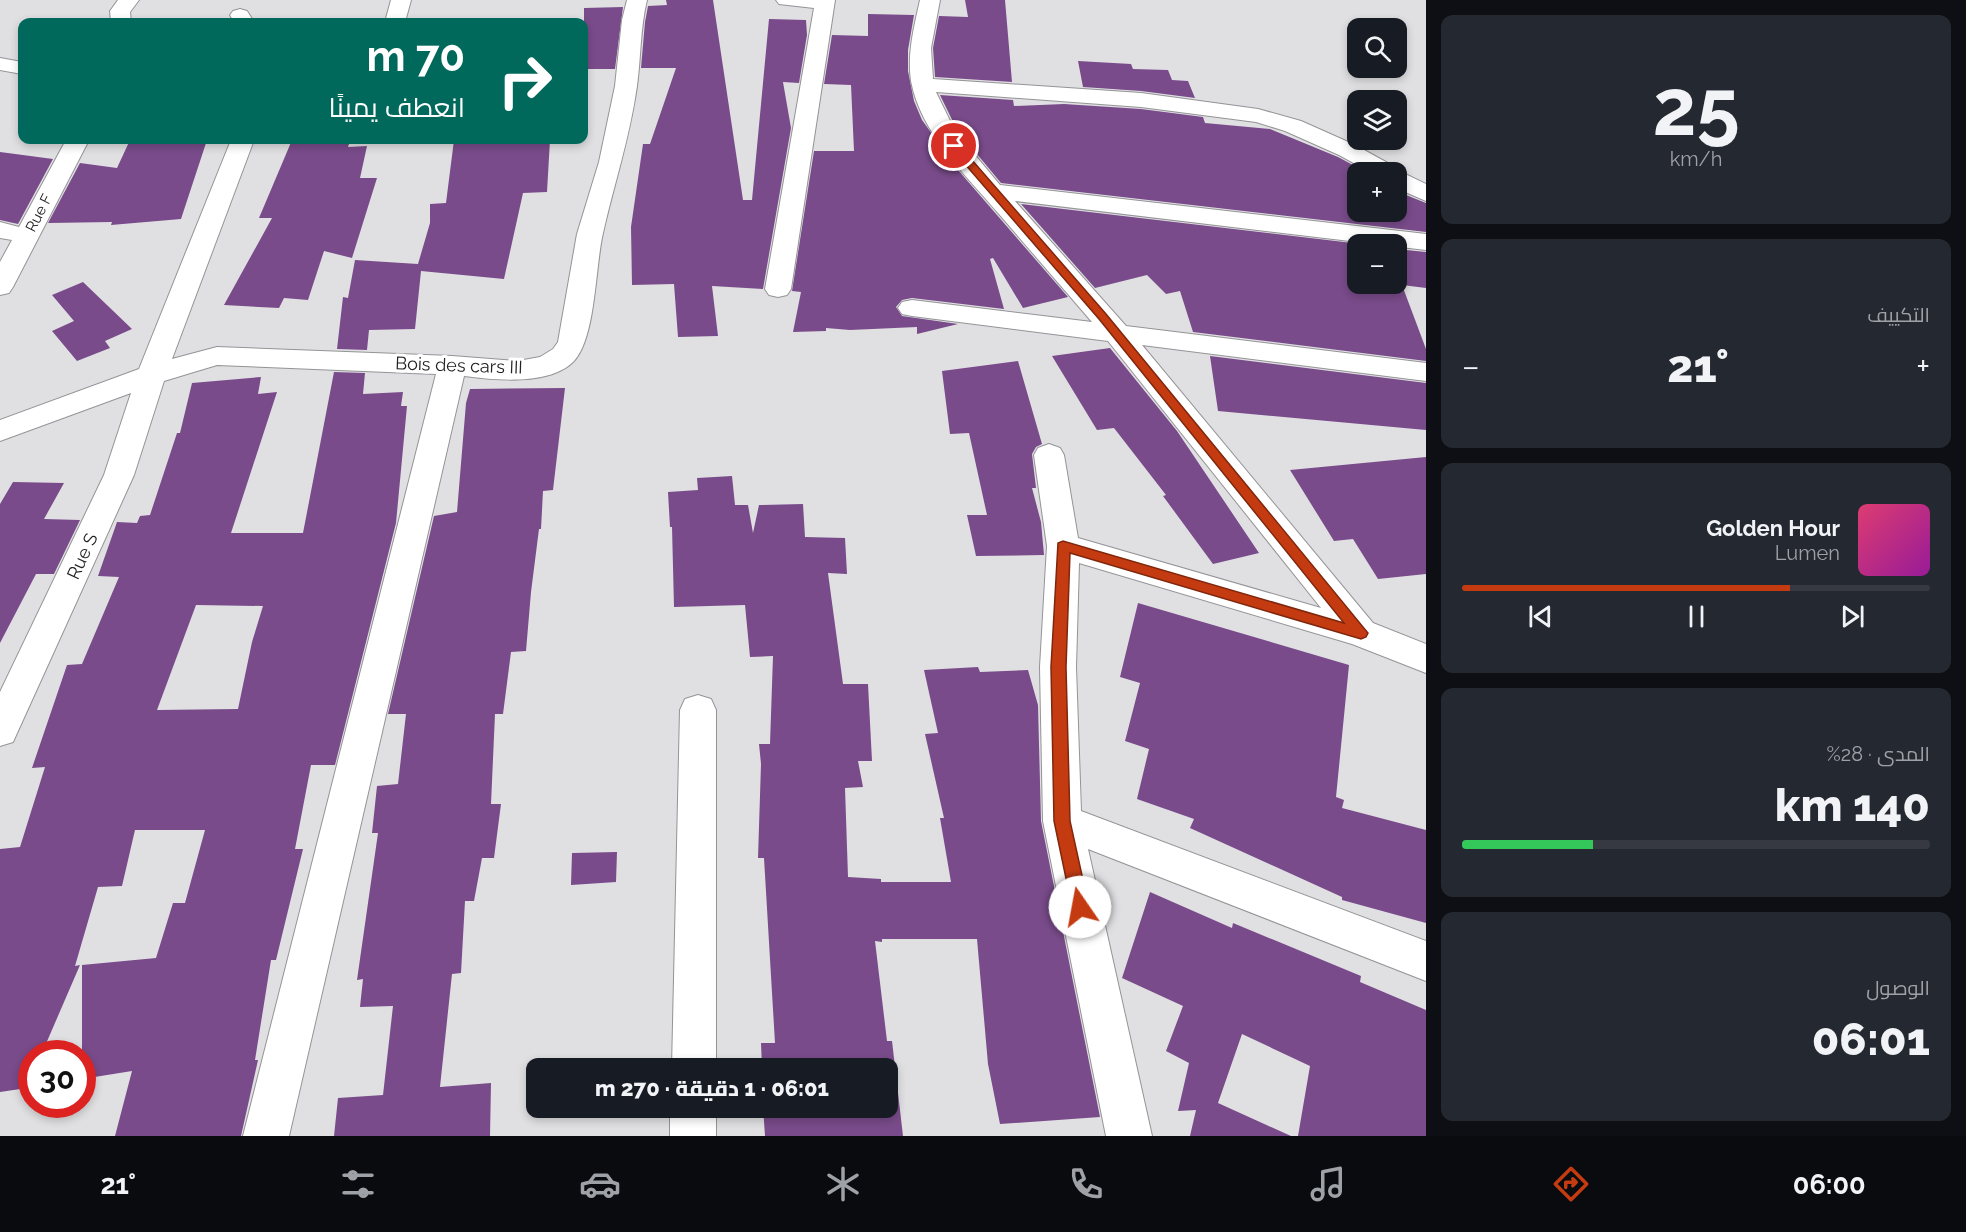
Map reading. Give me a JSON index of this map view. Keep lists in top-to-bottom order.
{
  "streets": {
    "street": ["Rue F", "Bois des cars III", "Rue S"]
  },
  "crossings": [
    ["Bois des cars III", "Rue S"]
  ],
  "page": {
    "tile": [
      ["25", "km/h"],
      "التكييف",
      ["المدى · 28%", "140 km"],
      ["الوصول", "06:01"]
    ],
    "map_buttons": ["+", "−"],
    "turn": ["70 m", "انعطف يمينًا"],
    "heat": ["−", "21°", "+"],
    "song": ["Golden Hour", "Lumen"],
    "limit": "30",
    "trip": "06:01 · 1 دقيقة · 270 m",
    "tabs": ["06:00", "21°"]
  }
}
